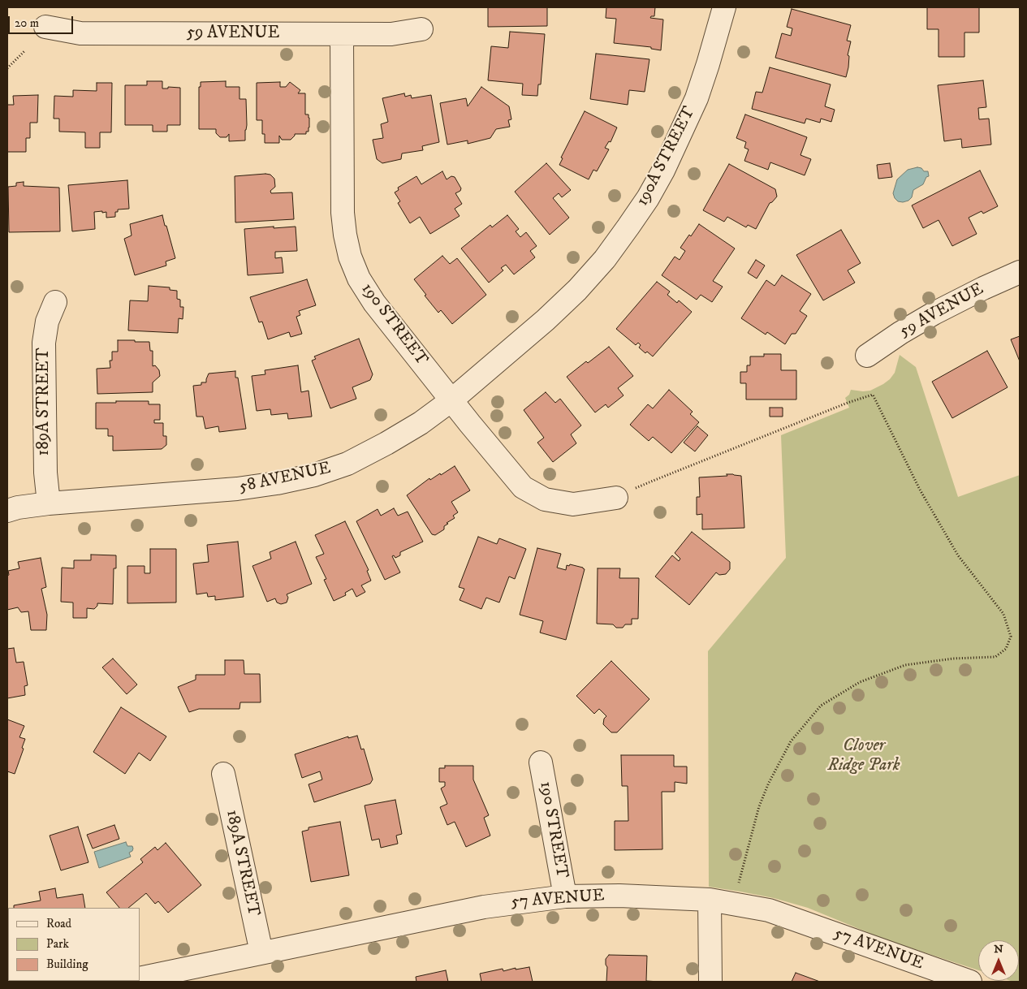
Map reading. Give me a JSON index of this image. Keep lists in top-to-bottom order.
{
  "streets": {
    "street": [
      "59 AVENUE",
      "190A STREET",
      "190 STREET",
      "189A STREET",
      "58 AVENUE",
      "57 AVENUE"
    ]
  },
  "crossings": [
    ["59 AVENUE", "190 STREET"],
    ["190A STREET", "58 AVENUE"],
    ["190 STREET", "58 AVENUE"],
    ["190 STREET", "57 AVENUE"],
    ["189A STREET", "58 AVENUE"],
    ["189A STREET", "57 AVENUE"]
  ],
  "parks": ["Clover Ridge Park"],
  "legend": ["Road", "Park", "Building"],
  "scale_bar": "20 m",
  "north": "top"
}
